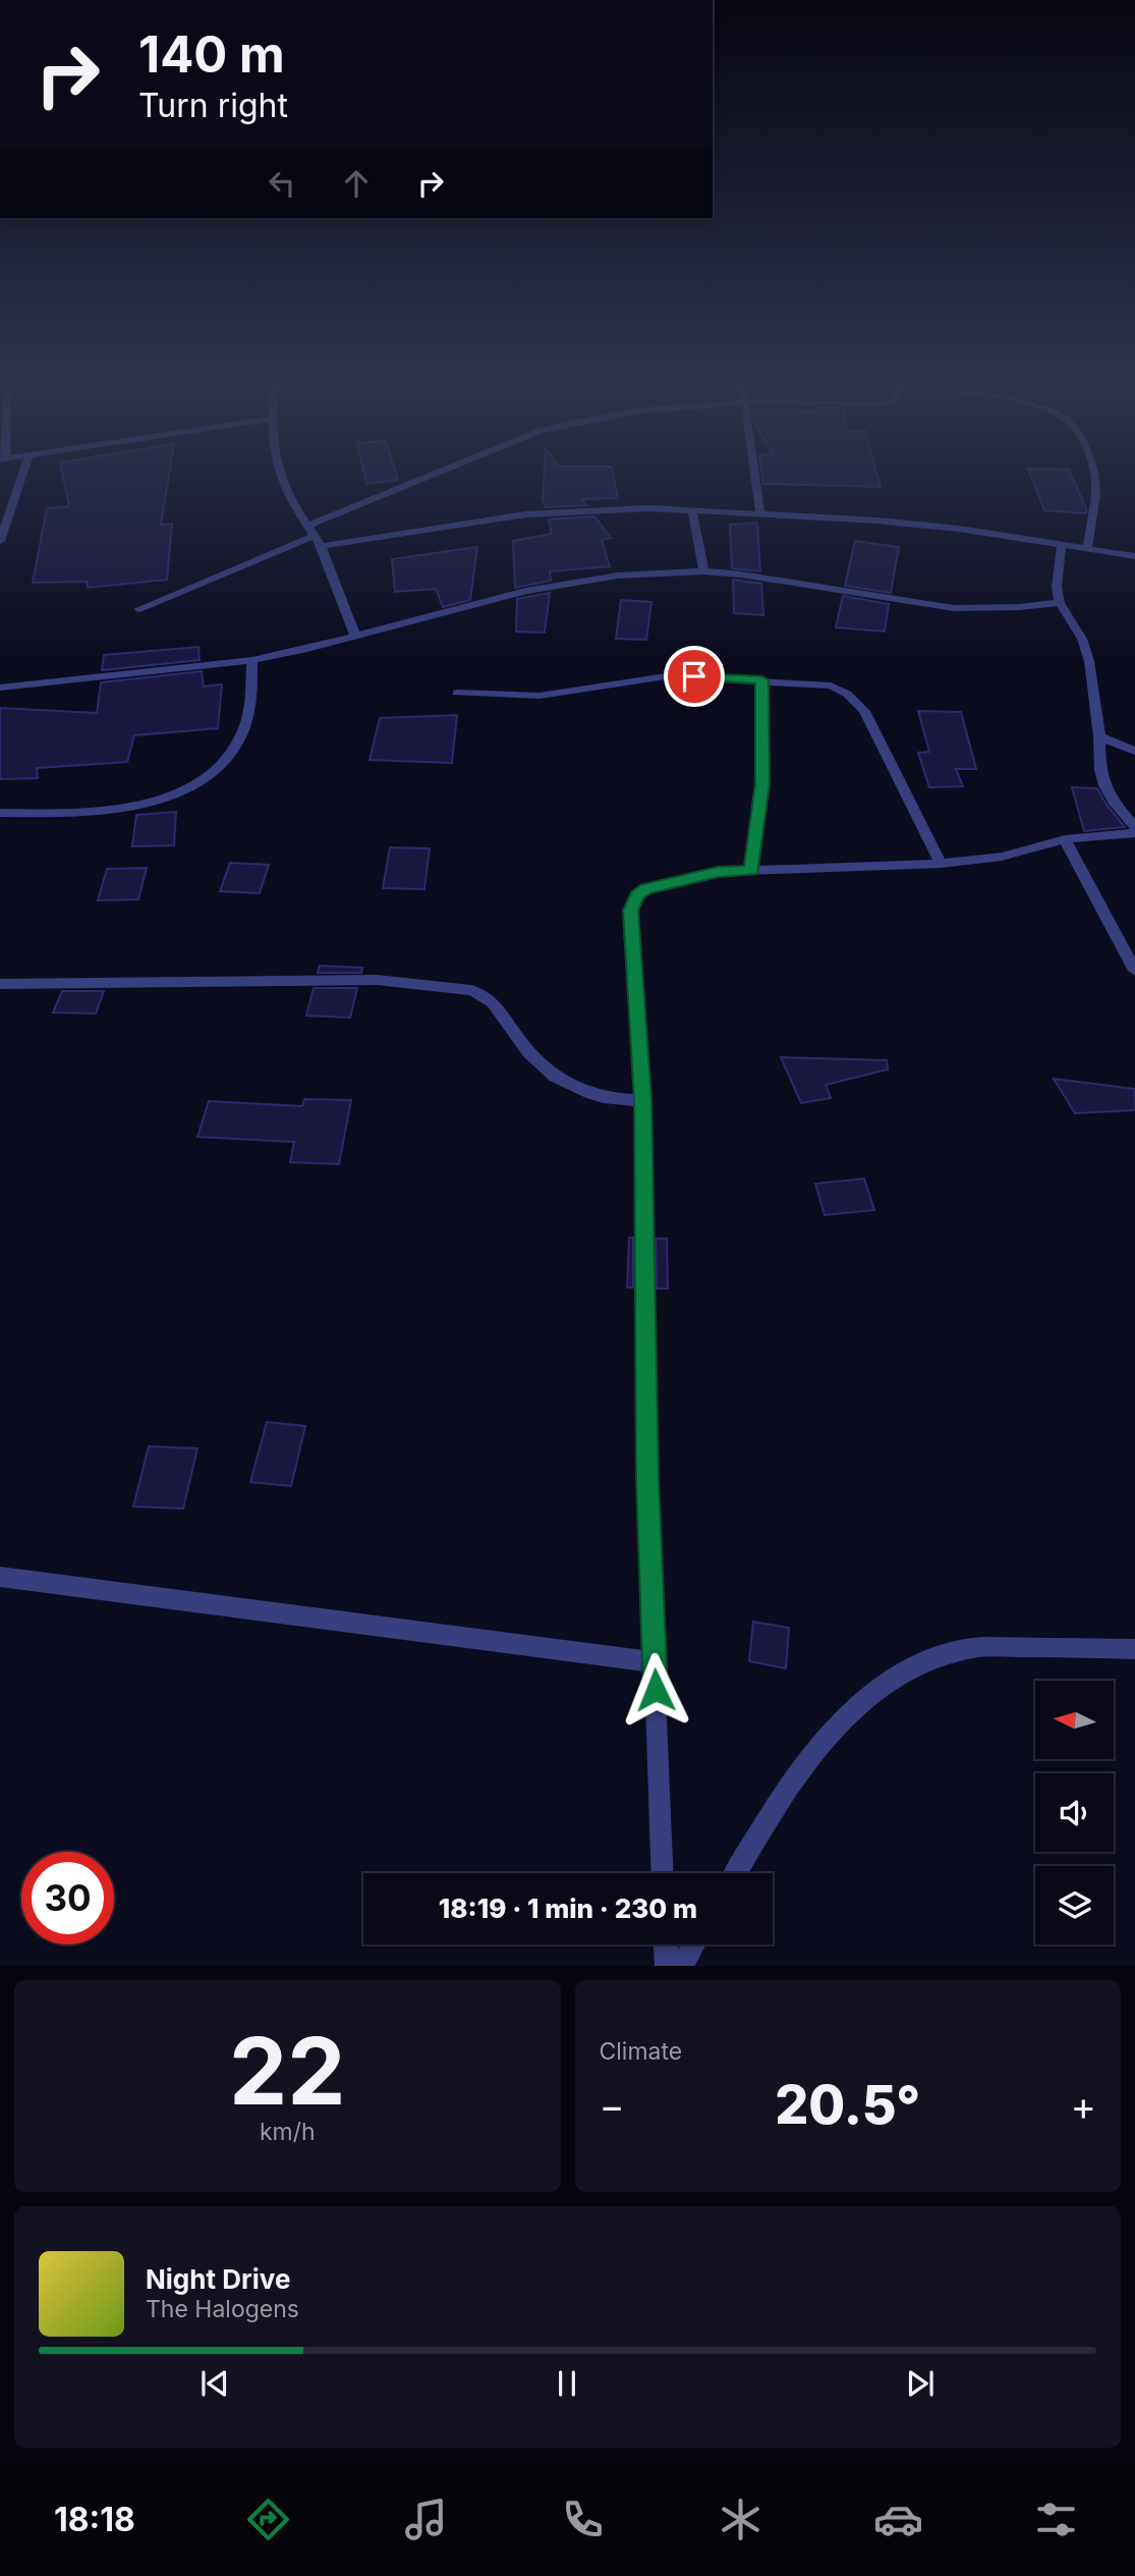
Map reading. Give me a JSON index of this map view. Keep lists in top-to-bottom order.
{
  "north": "left",
  "page": {
    "turn": ["140 m", "Turn right"],
    "limit": "30",
    "trip": "18:19 · 1 min · 230 m",
    "tile": [
      ["22", "km/h"],
      "Climate"
    ],
    "heat": ["−", "20.5°", "+"],
    "song": ["Night Drive", "The Halogens"],
    "tabs": "18:18"
  }
}
